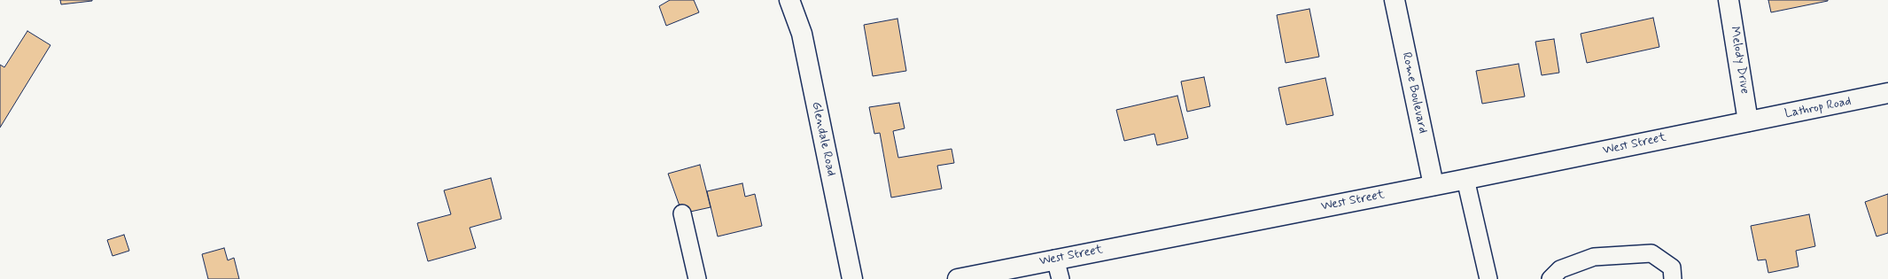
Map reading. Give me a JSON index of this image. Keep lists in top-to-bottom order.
{
  "streets": {
    "main road": [
      "Melody Drive",
      "Rome Boulevard",
      "Lathrop Road",
      "Glendale Road",
      "West Street"
    ]
  },
  "crossings": [
    ["Melody Drive", "Lathrop Road"],
    ["Melody Drive", "West Street"],
    ["Rome Boulevard", "West Street"],
    ["Lathrop Road", "West Street"]
  ]
}
